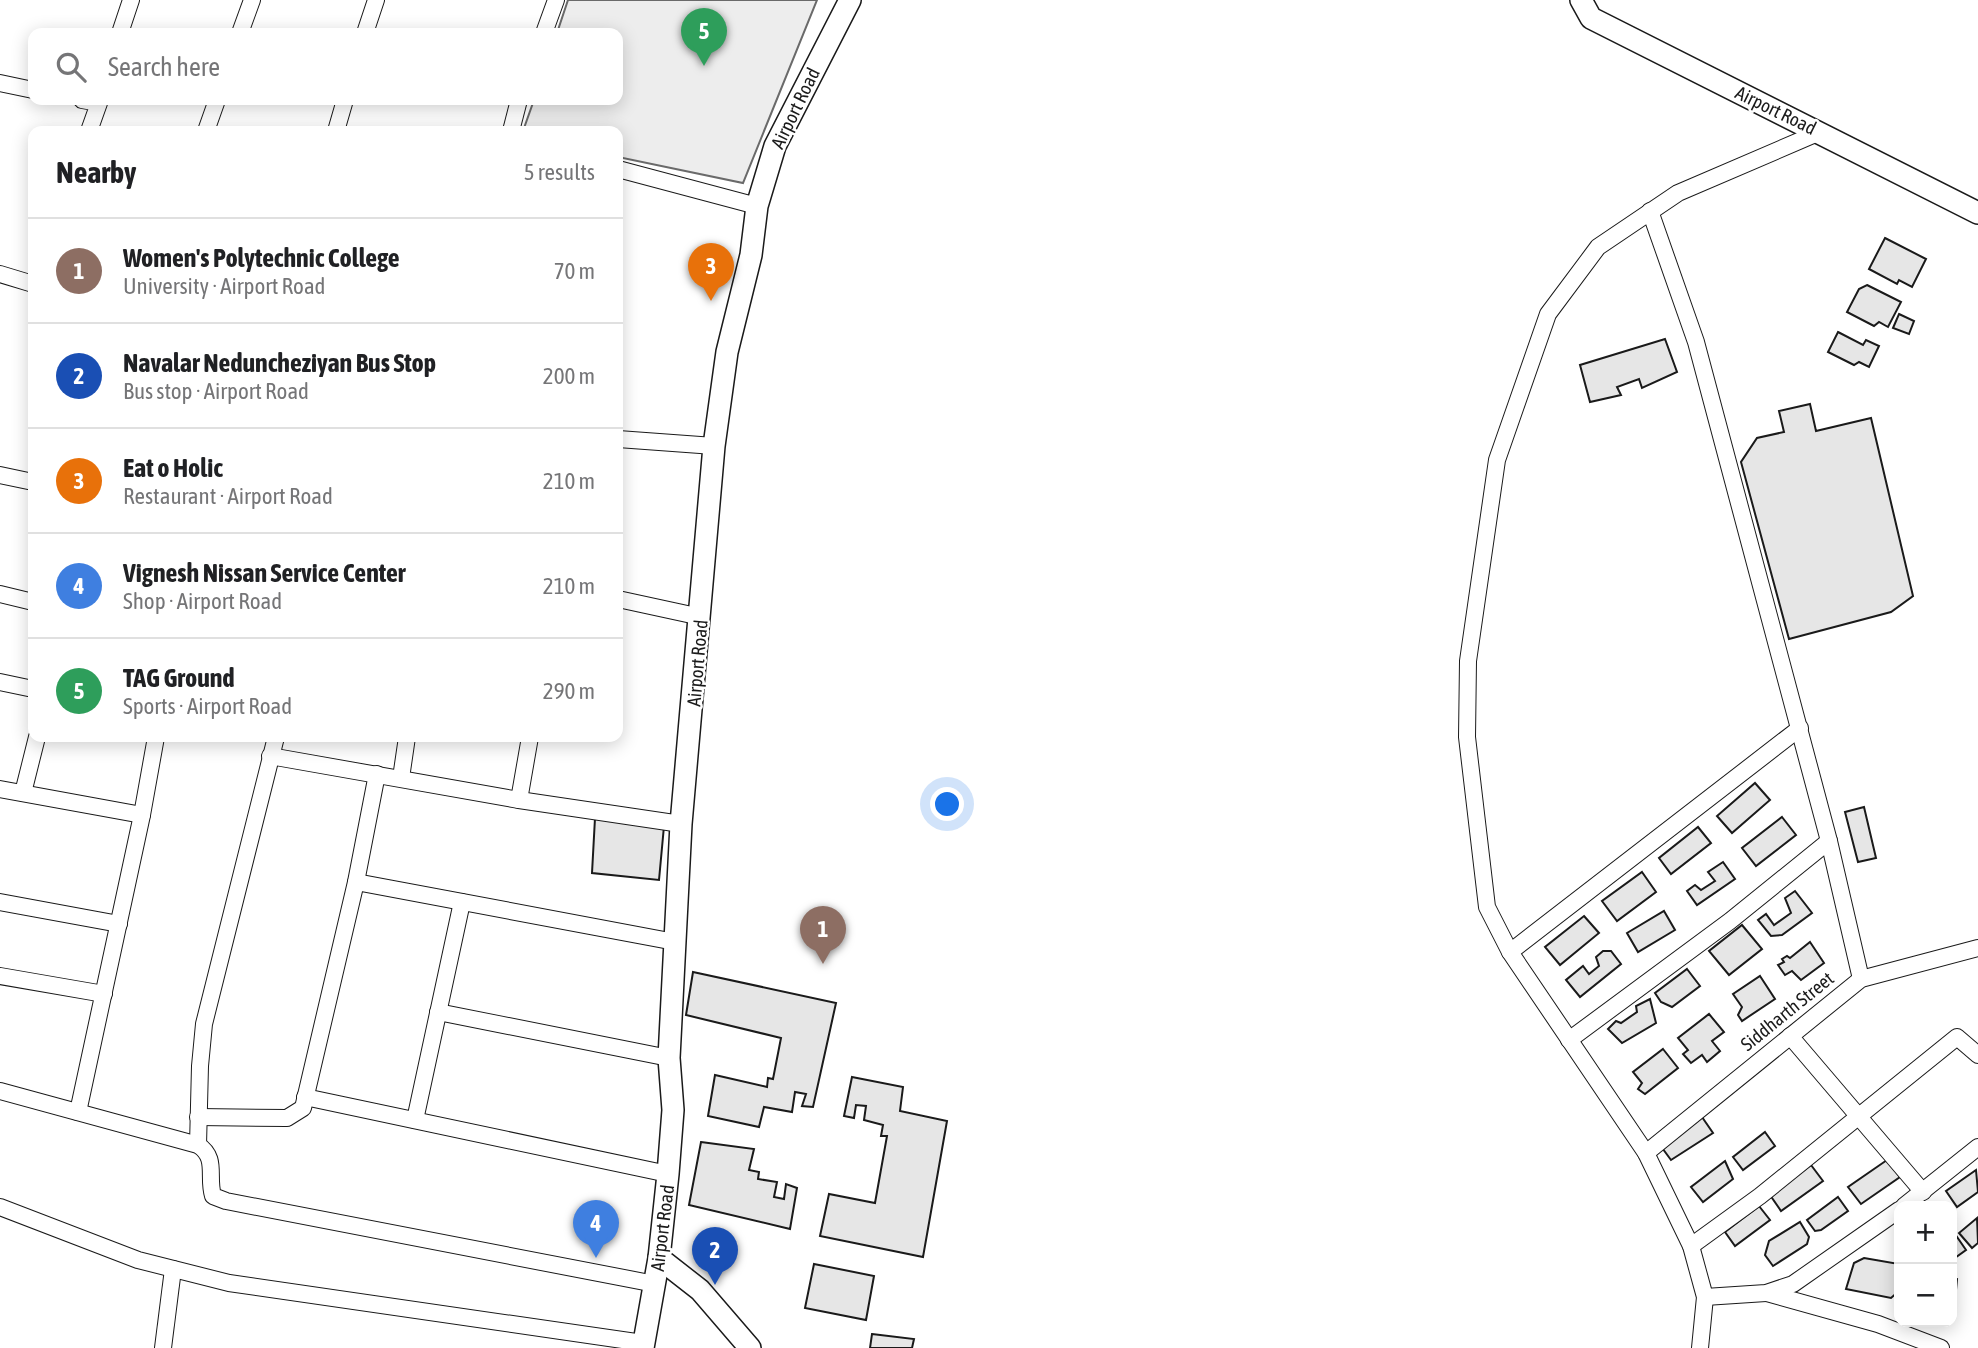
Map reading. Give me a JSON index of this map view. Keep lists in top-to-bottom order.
{
  "streets": {
    "street": ["Airport Road", "Siddharth Street"]
  },
  "page": {
    "pins": [
      "5",
      "3",
      "1",
      "4",
      "2"
    ],
    "search": "Search here",
    "heading": ["Nearby", "5 results"],
    "list": [
      {
        "mark": "1",
        "name": "Women's Polytechnic College",
        "note": "University · Airport Road",
        "value": "70 m"
      },
      {
        "mark": "2",
        "name": "Navalar Neduncheziyan Bus Stop",
        "note": "Bus stop · Airport Road",
        "value": "200 m"
      },
      {
        "mark": "3",
        "name": "Eat o Holic",
        "note": "Restaurant · Airport Road",
        "value": "210 m"
      },
      {
        "mark": "4",
        "name": "Vignesh Nissan Service Center",
        "note": "Shop · Airport Road",
        "value": "210 m"
      },
      {
        "mark": "5",
        "name": "TAG Ground",
        "note": "Sports · Airport Road",
        "value": "290 m"
      }
    ],
    "map_buttons": ["+", "−"]
  }
}
